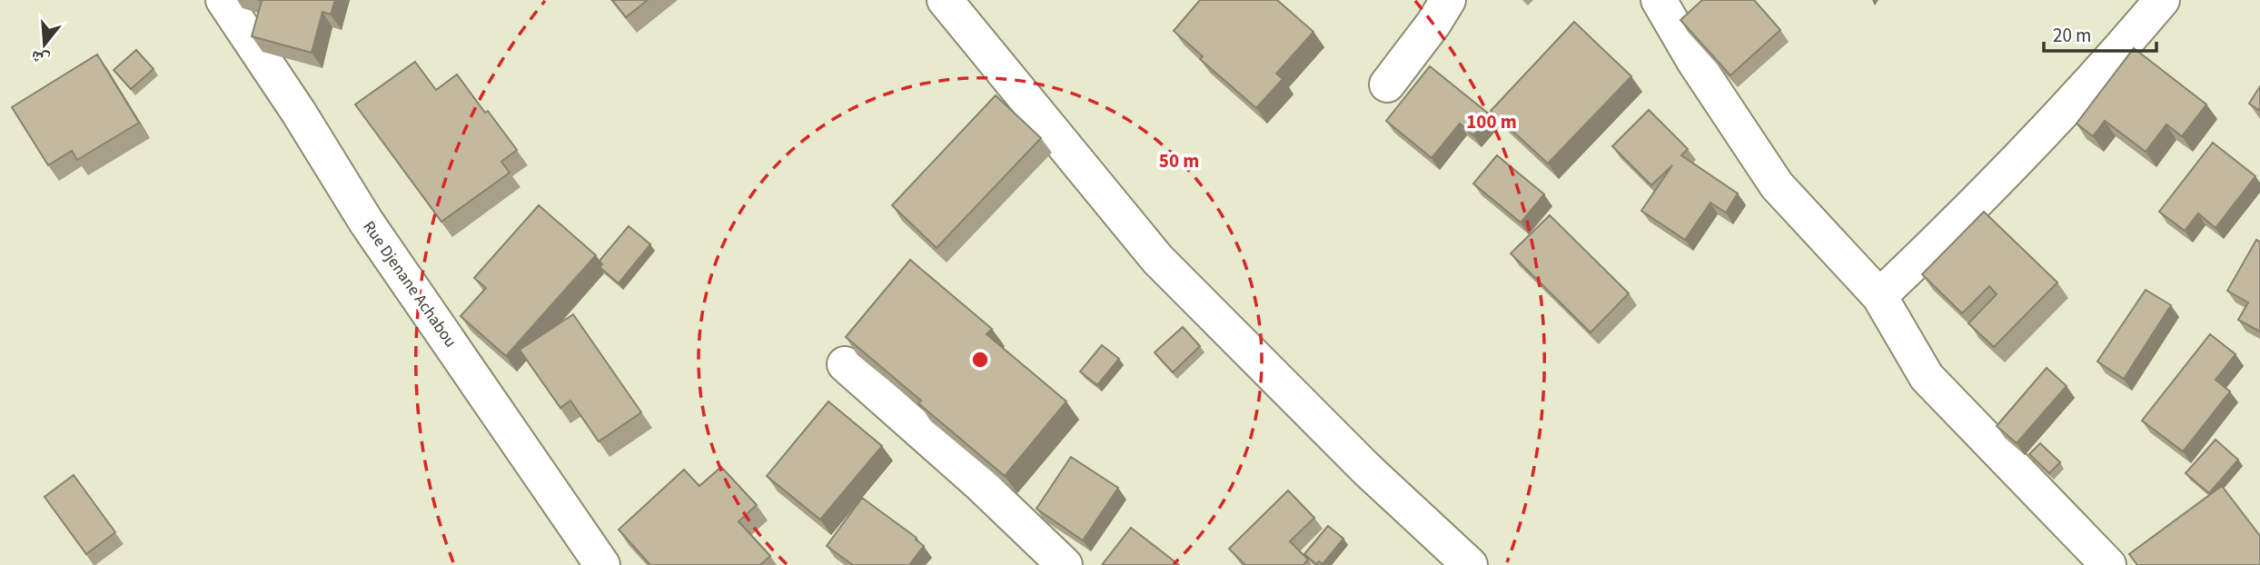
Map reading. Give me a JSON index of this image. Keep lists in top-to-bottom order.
{
  "streets": {
    "street": ["Rue Djenane Achabou"]
  },
  "scale_bar": "20 m",
  "north": "bottom",
  "rings": ["100 m", "50 m"]
}
